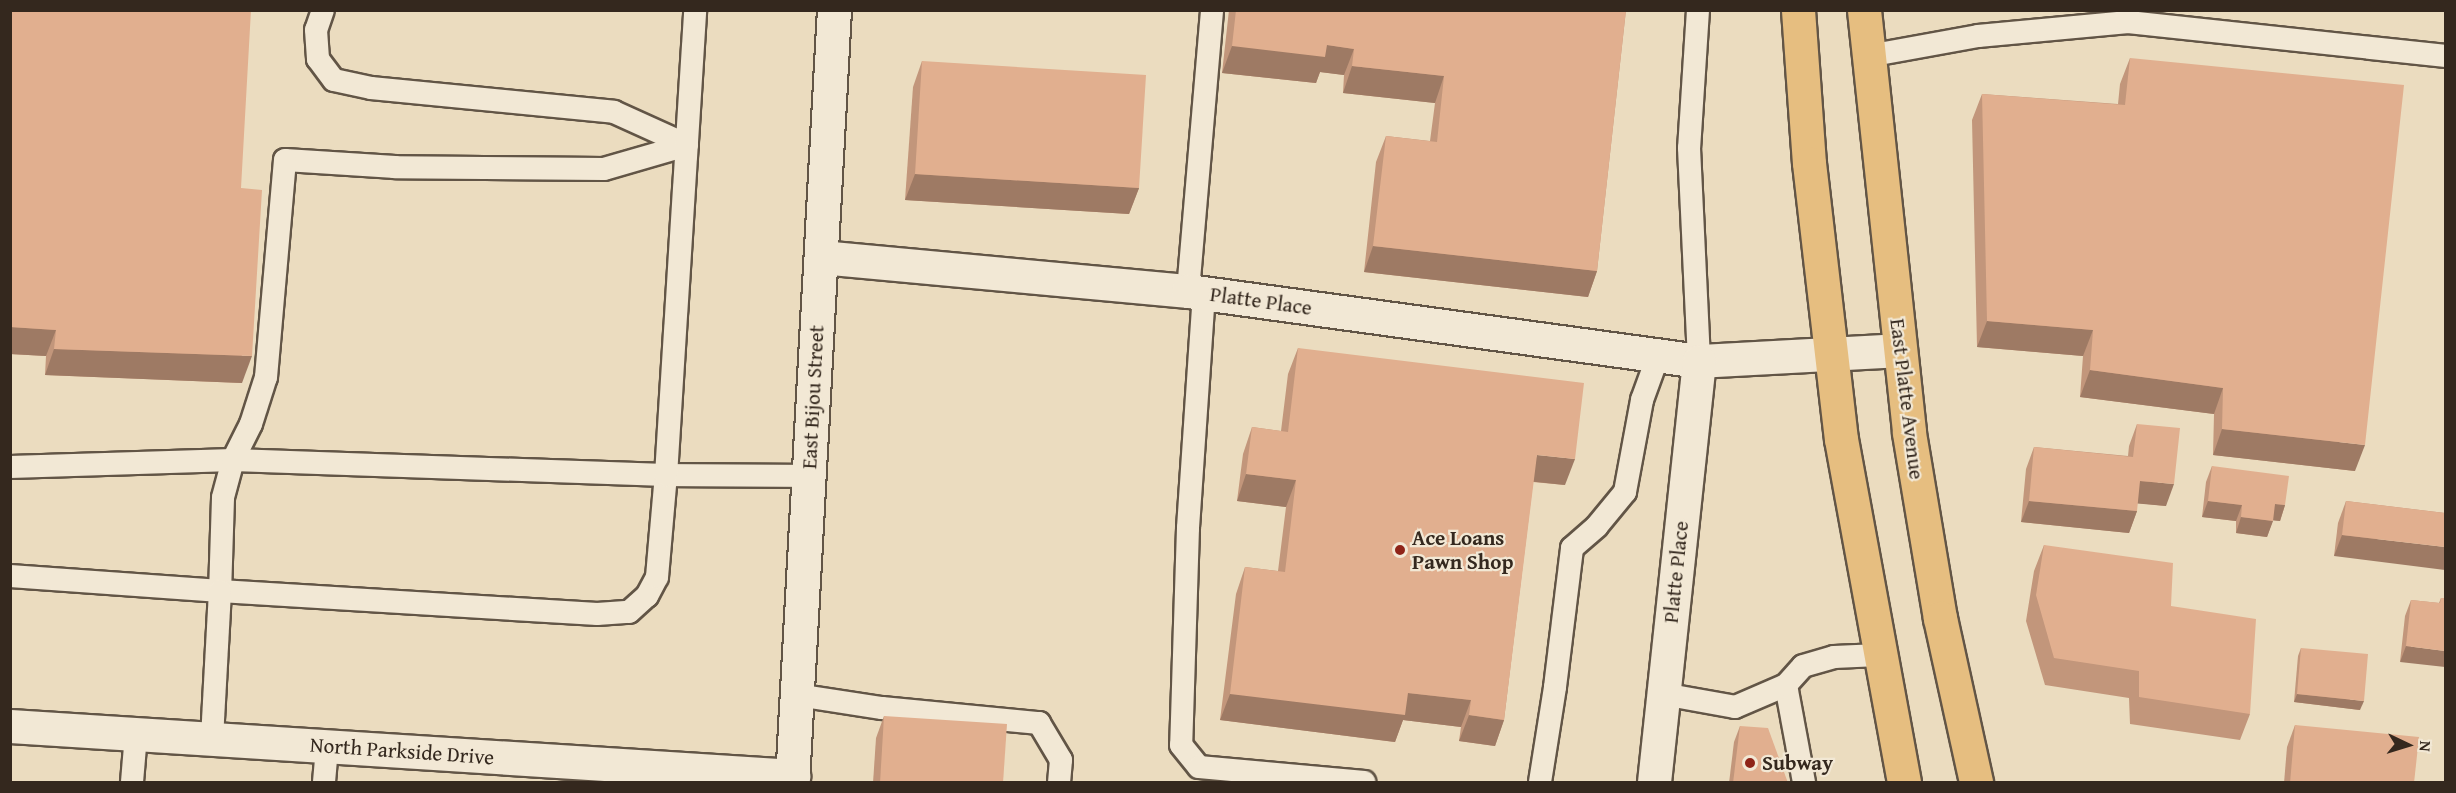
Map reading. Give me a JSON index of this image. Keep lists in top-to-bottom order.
{
  "streets": {
    "main road": ["East Platte Avenue"],
    "street": ["Platte Place", "East Bijou Street", "North Parkside Drive"]
  },
  "crossings": [
    ["Platte Place", "East Bijou Street"],
    ["Platte Place", "East Platte Avenue"],
    ["East Bijou Street", "North Parkside Drive"]
  ],
  "places": ["Ace Loans Pawn Shop", "Subway"],
  "north": "right"
}
